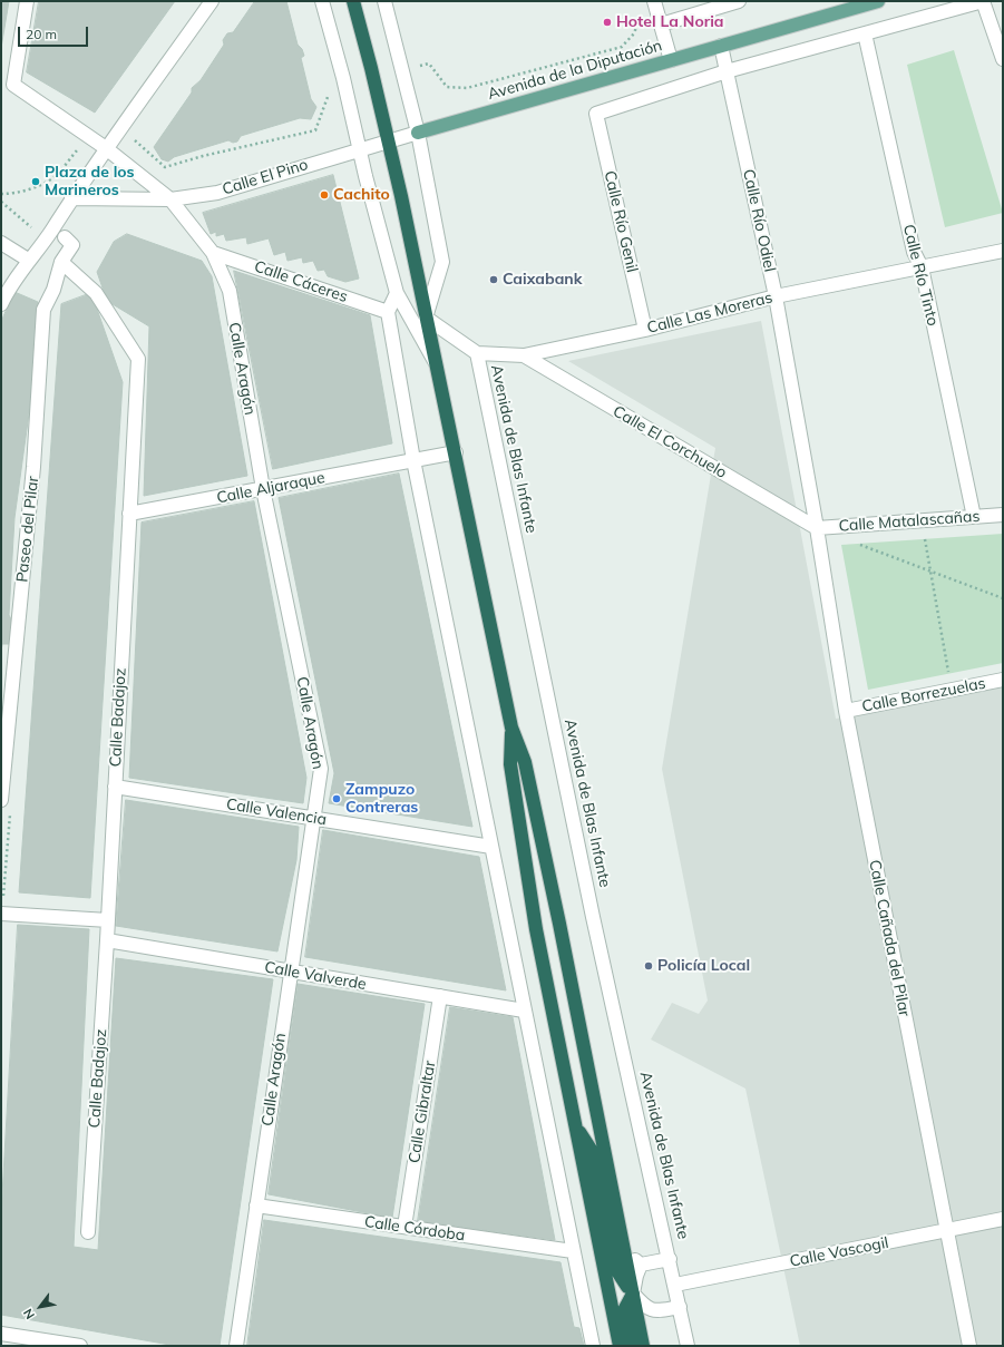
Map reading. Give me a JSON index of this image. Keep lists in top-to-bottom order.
{
  "streets": {
    "main road": ["Avenida de la Diputación"],
    "street": [
      "Calle El Pino",
      "Calle Río Odiel",
      "Calle Río Genil",
      "Calle Río Tinto",
      "Calle Cáceres",
      "Calle Las Moreras",
      "Calle Aragón",
      "Calle El Corchuelo",
      "Avenida de Blas Infante",
      "Calle Aljaraque",
      "Calle Matalascañas",
      "Paseo del Pilar",
      "Calle Borrezuelas",
      "Calle Badajoz",
      "Calle Valencia",
      "Calle Cañada del Pilar",
      "Calle Valverde",
      "Calle Gibraltar",
      "Calle Córdoba",
      "Calle Vascogil"
    ]
  },
  "crossings": [
    ["Avenida de la Diputación", "Calle El Pino"],
    ["Avenida de la Diputación", "Calle Río Odiel"],
    ["Calle El Pino", "Calle Aragón"],
    ["Calle Río Odiel", "Calle Río Genil"],
    ["Calle Río Odiel", "Calle Las Moreras"],
    ["Calle Río Odiel", "Calle El Corchuelo"],
    ["Calle Río Odiel", "Calle Matalascañas"],
    ["Calle Río Odiel", "Calle Cañada del Pilar"],
    ["Calle Río Genil", "Calle Las Moreras"],
    ["Calle Río Tinto", "Calle Las Moreras"],
    ["Calle Río Tinto", "Calle Matalascañas"],
    ["Calle Cáceres", "Calle Aragón"],
    ["Calle Las Moreras", "Calle El Corchuelo"],
    ["Calle Las Moreras", "Avenida de Blas Infante"],
    ["Calle Aragón", "Calle Aljaraque"],
    ["Calle Aragón", "Calle Valencia"],
    ["Calle Aragón", "Calle Valverde"],
    ["Calle Aragón", "Calle Córdoba"],
    ["Calle El Corchuelo", "Calle Matalascañas"],
    ["Calle El Corchuelo", "Calle Cañada del Pilar"],
    ["Avenida de Blas Infante", "Calle Vascogil"],
    ["Calle Aljaraque", "Calle Badajoz"],
    ["Calle Matalascañas", "Calle Cañada del Pilar"],
    ["Paseo del Pilar", "Calle Badajoz"],
    ["Calle Borrezuelas", "Calle Cañada del Pilar"],
    ["Calle Badajoz", "Calle Valencia"],
    ["Calle Badajoz", "Calle Valverde"],
    ["Calle Cañada del Pilar", "Calle Vascogil"],
    ["Calle Valverde", "Calle Gibraltar"],
    ["Calle Gibraltar", "Calle Córdoba"]
  ],
  "places": [
    "Hotel La Noria",
    "Plaza de los Marineros",
    "Cachito",
    "Caixabank",
    "Zampuzo Contreras",
    "Policía Local"
  ],
  "scale_bar": "20 m",
  "north": "bottom left"
}
